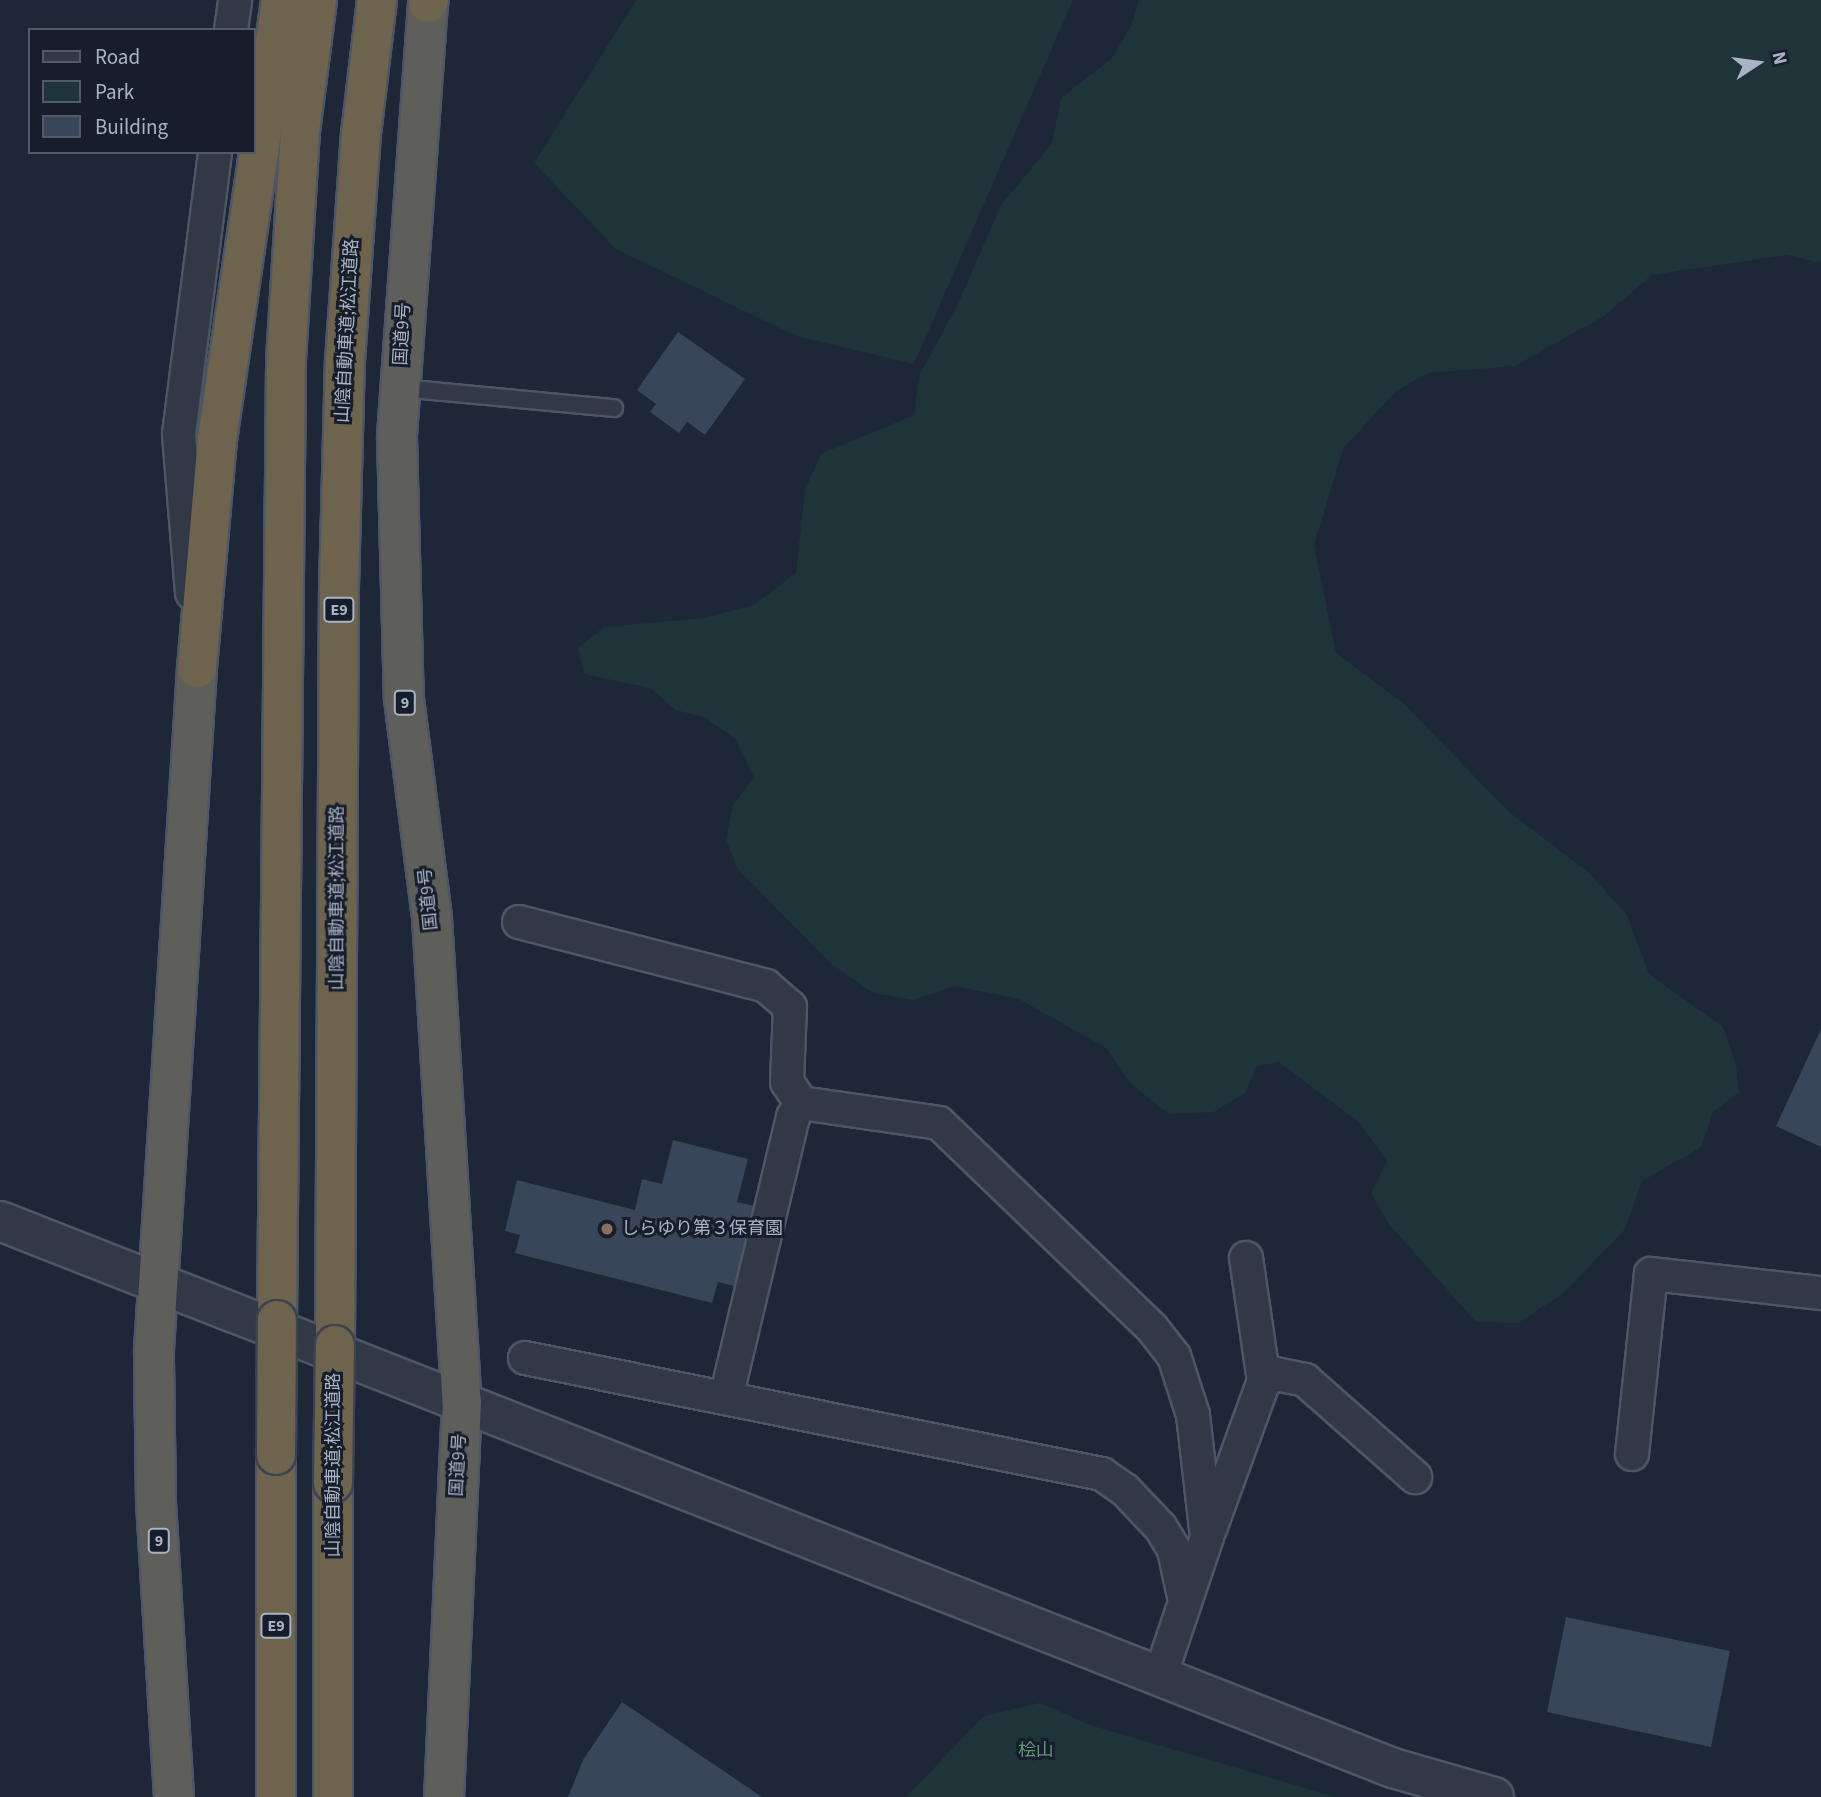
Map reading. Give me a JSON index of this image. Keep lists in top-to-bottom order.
{
  "streets": {
    "highway": [
      "山陰自動車道;松江道路",
      "国道9号",
      "E9",
      "9"
    ]
  },
  "parks": ["桧山"],
  "places": ["しらゆり第３保育園"],
  "legend": ["Road", "Park", "Building"],
  "north": "right"
}
